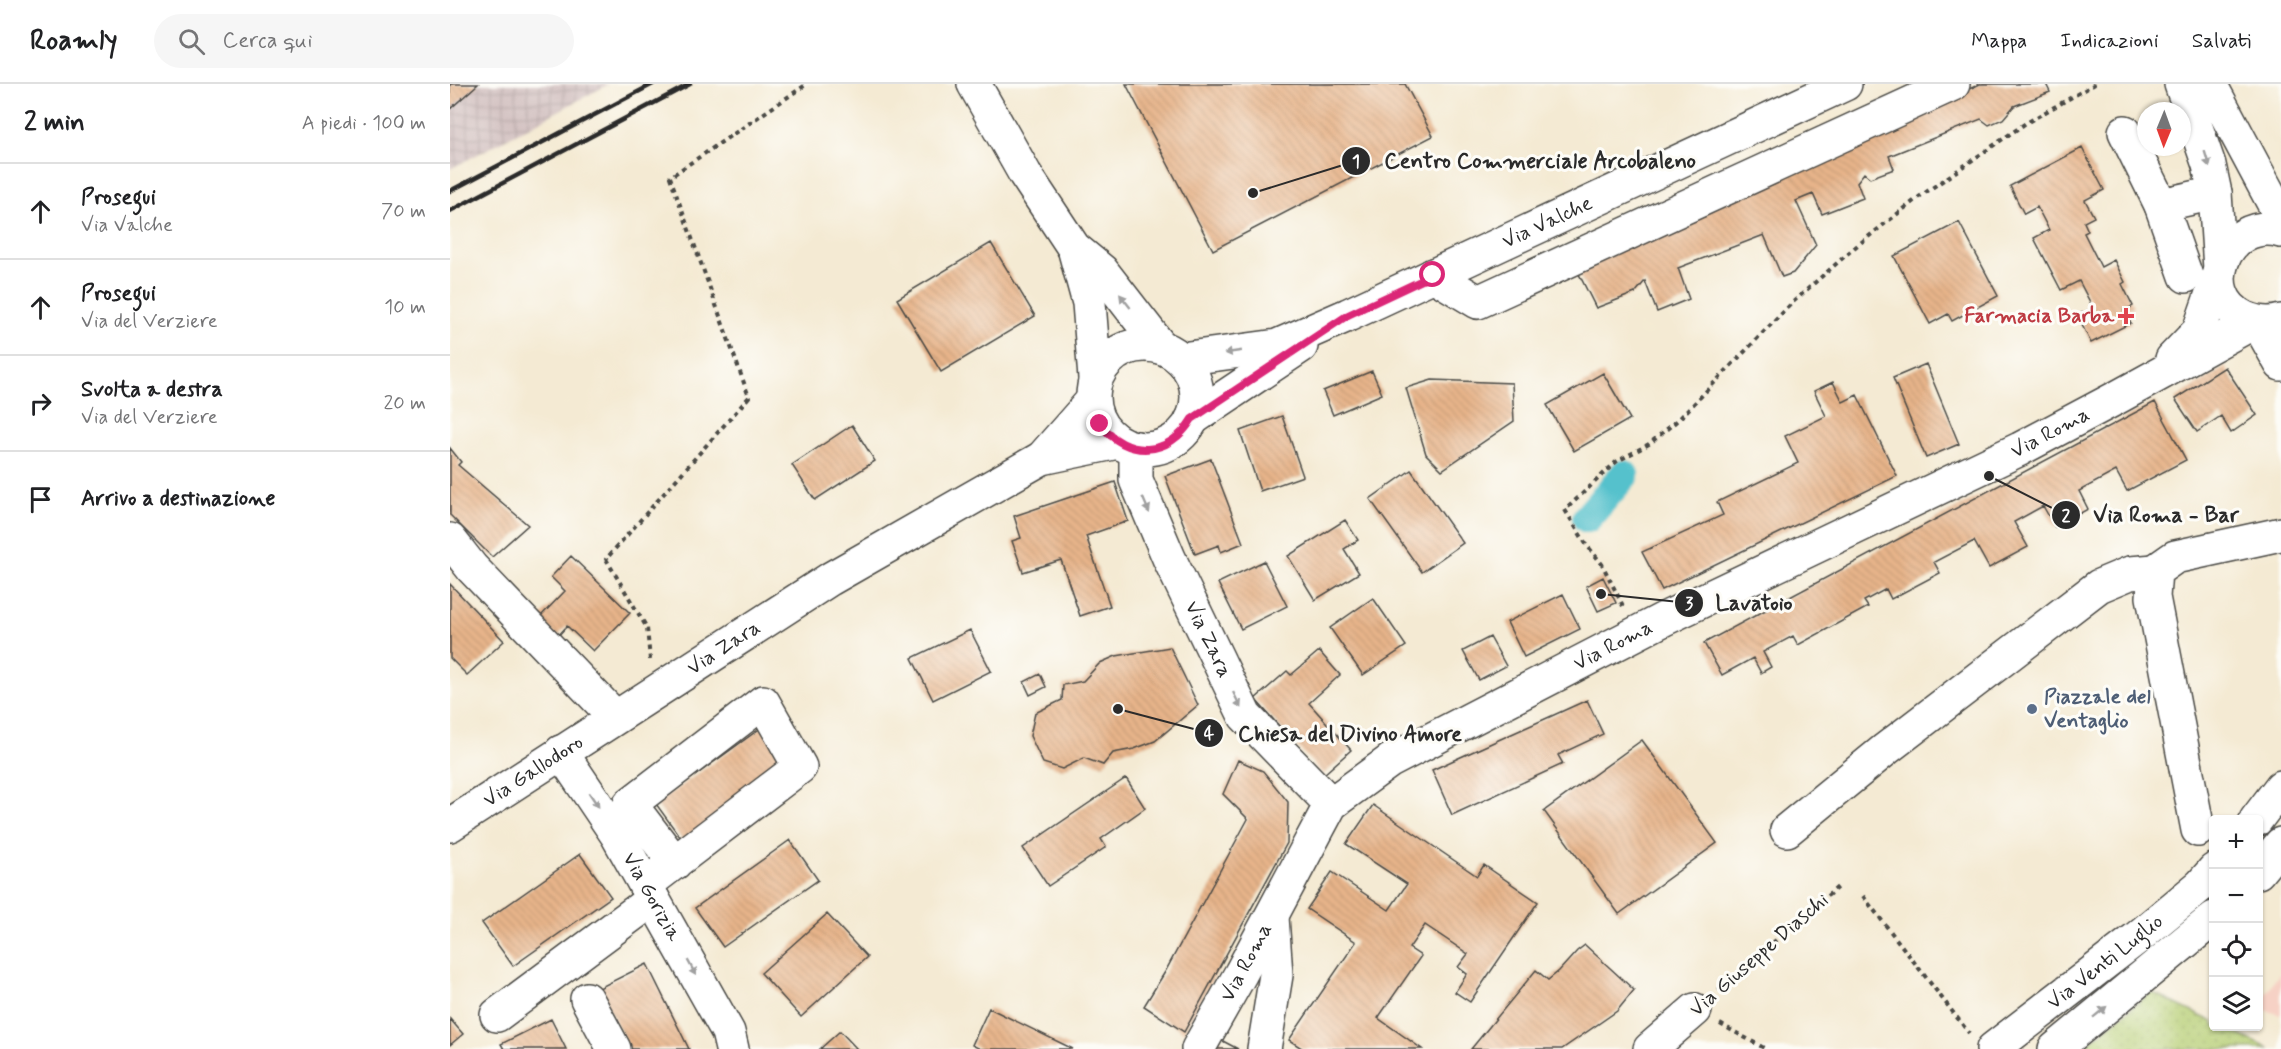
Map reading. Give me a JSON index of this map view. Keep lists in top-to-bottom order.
{
  "streets": {
    "main road": [
      "Via Valche",
      "Via Roma",
      "Via Zara",
      "Via Gallodoro",
      "Via Gorizia",
      "Via Giuseppe Diaschi",
      "Via Venti Luglio"
    ]
  },
  "crossings": [
    ["Via Valche", "Via Zara"],
    ["Via Roma", "Via Zara"],
    ["Via Zara", "Via Gallodoro"],
    ["Via Gallodoro", "Via Gorizia"]
  ],
  "one_way": ["Via Zara", "Via Gorizia"],
  "places": {
    "other": [
      "Centro Commerciale Arcobaleno",
      "Via Roma - Bar",
      "Lavatoio",
      "Chiesa del Divino Amore",
      "Piazzale del Ventaglio"
    ],
    "health": ["Farmacia Barba"]
  },
  "north": "bottom",
  "page": {
    "header": "Roamly",
    "search": "Cerca qui",
    "nav": ["Mappa", "Indicazioni", "Salvati"],
    "heading": ["2 min", "A piedi · 100 m"],
    "list": [
      ["Prosegui", "Via Valche", "70 m"],
      ["Prosegui", "Via del Verziere", "10 m"],
      ["Svolta a destra", "Via del Verziere", "20 m"],
      "Arrivo a destinazione"
    ],
    "map_buttons": ["+", "−"]
  }
}
